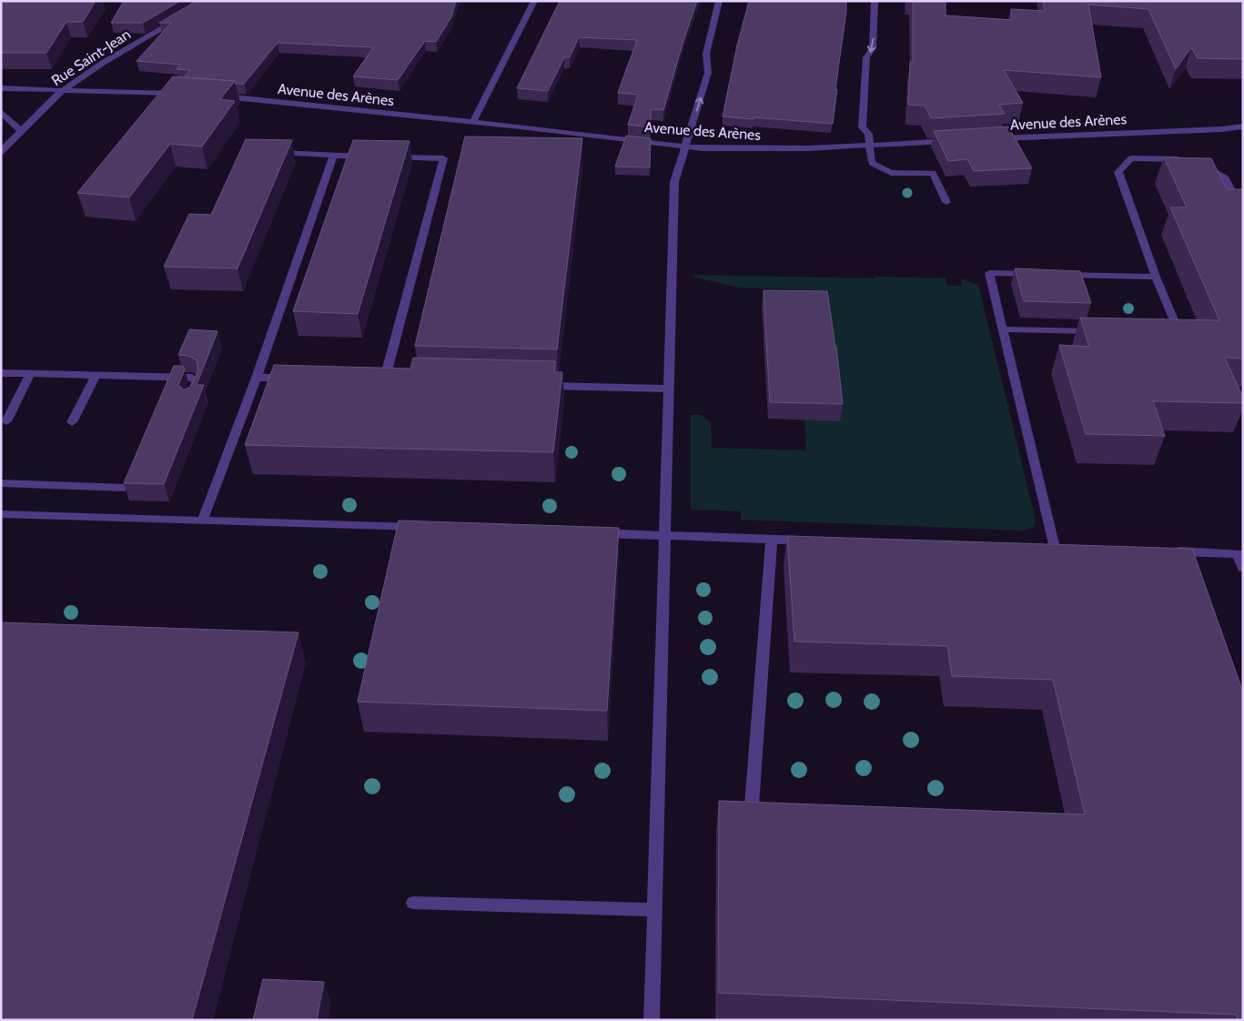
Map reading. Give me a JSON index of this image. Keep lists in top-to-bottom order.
{
  "streets": {
    "street": ["Rue Saint-Jean", "Avenue des Arènes"]
  }
}
